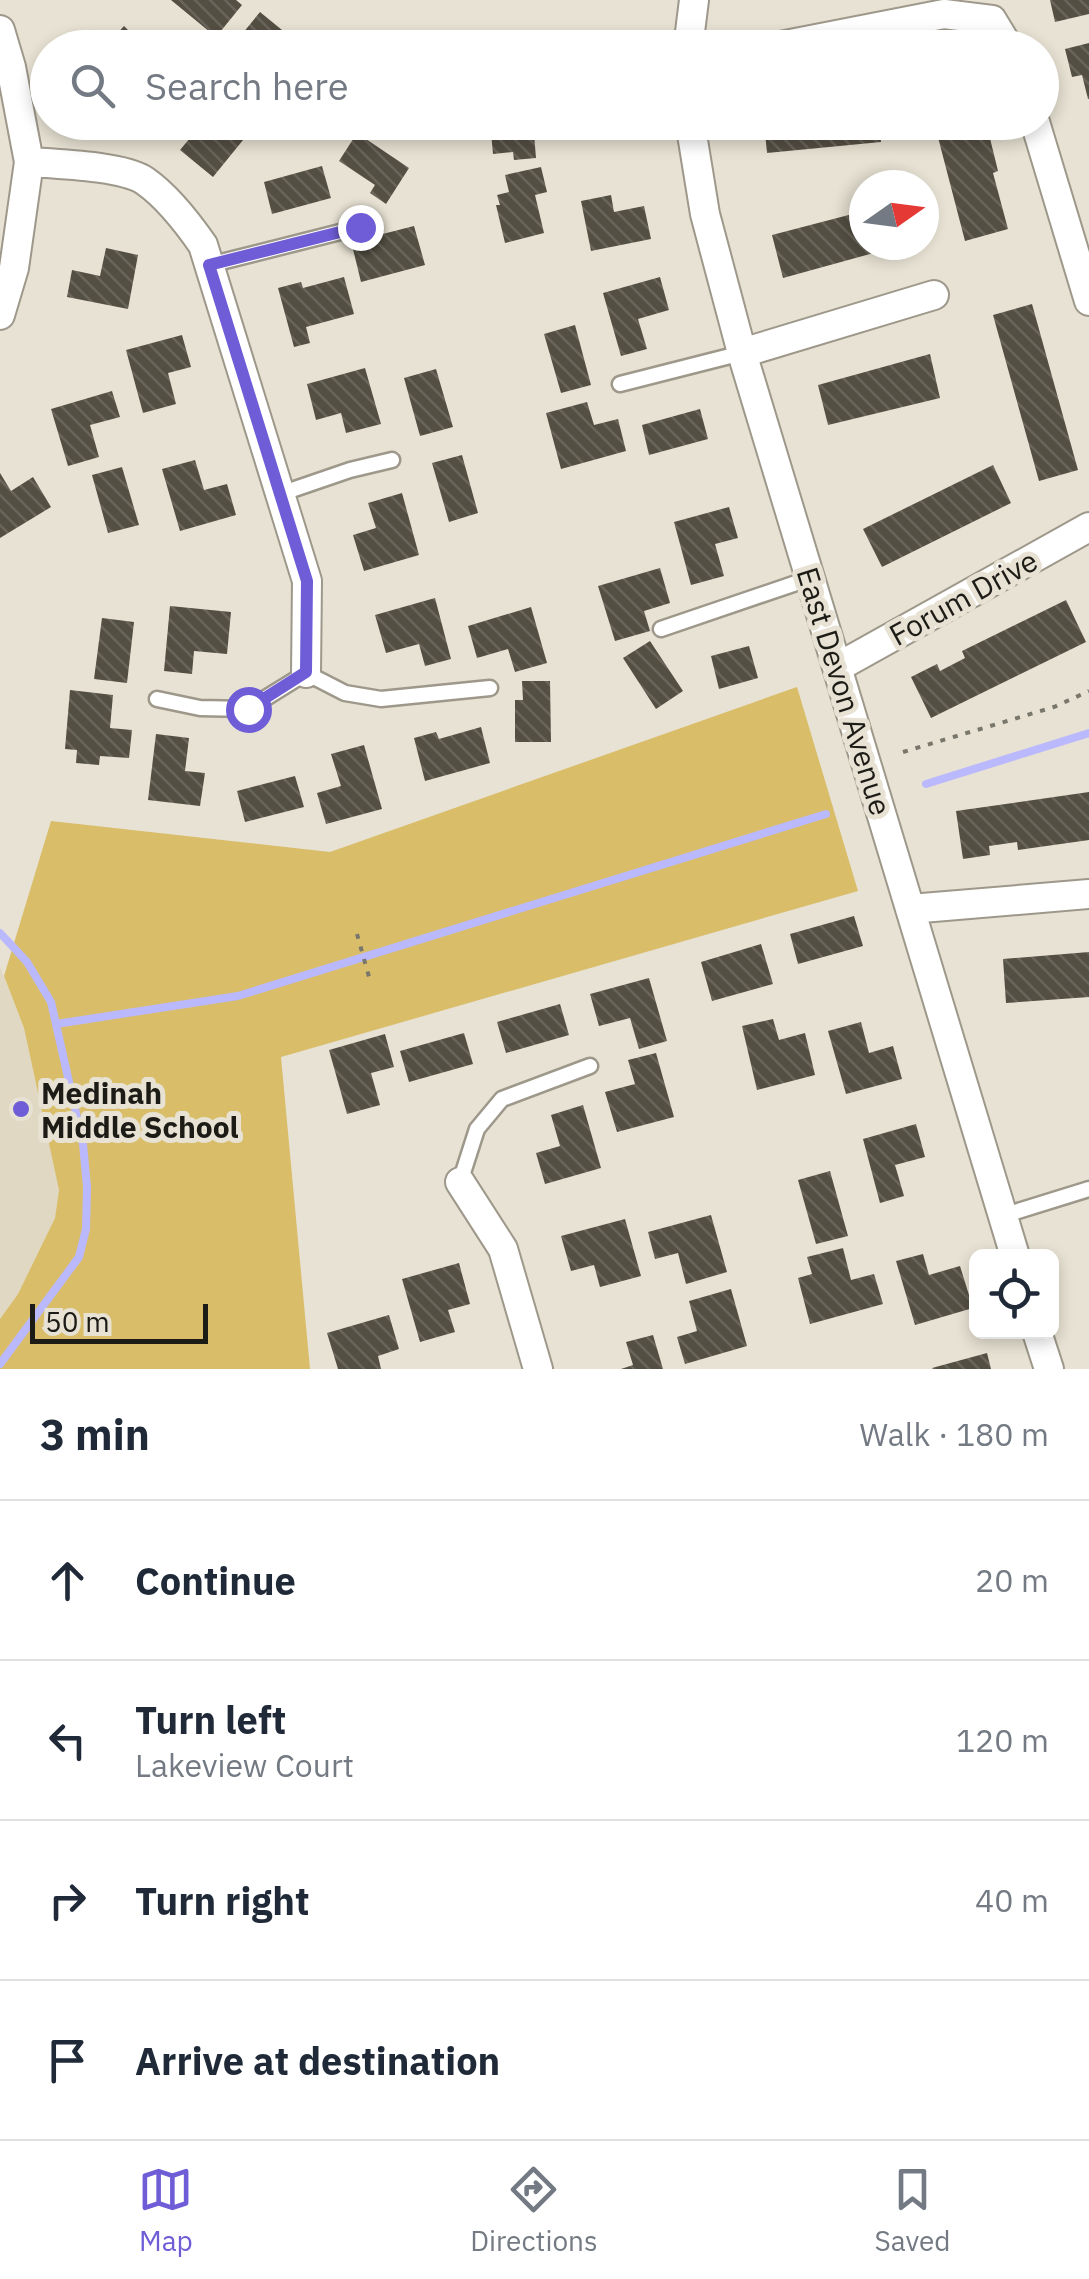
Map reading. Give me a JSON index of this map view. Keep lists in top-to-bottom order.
{
  "streets": {
    "street": ["Forum Drive", "East Devon Avenue"]
  },
  "crossings": [
    ["Forum Drive", "East Devon Avenue"]
  ],
  "places": ["Medinah Middle School"],
  "scale_bar": "50 m",
  "north": "right",
  "page": {
    "search": "Search here",
    "scale": "50 m",
    "heading": ["3 min", "Walk · 180 m"],
    "list": [
      ["Continue", "20 m"],
      ["Turn left", "Lakeview Court", "120 m"],
      ["Turn right", "40 m"],
      "Arrive at destination"
    ],
    "nav": ["Map", "Directions", "Saved"]
  }
}
